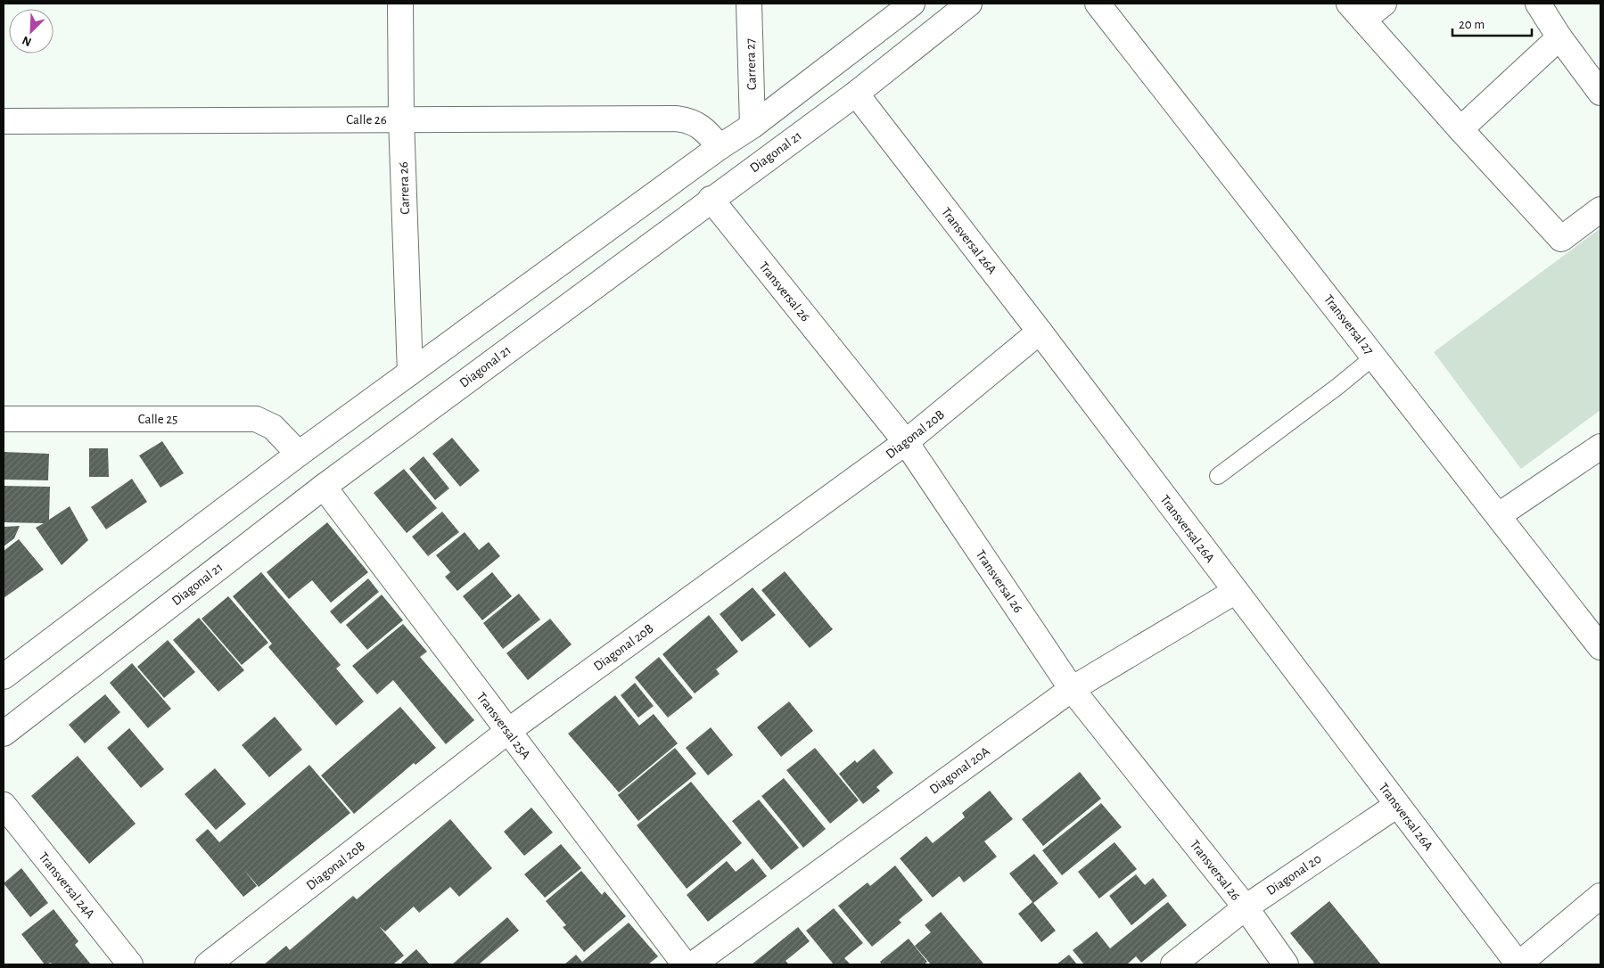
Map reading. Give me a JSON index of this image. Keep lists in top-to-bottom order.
{
  "streets": {
    "main road": [
      "Carrera 27",
      "Calle 26",
      "Diagonal 21",
      "Carrera 26",
      "Transversal 26A",
      "Transversal 26",
      "Transversal 27",
      "Calle 25",
      "Diagonal 20B",
      "Transversal 25A",
      "Diagonal 20A",
      "Diagonal 20",
      "Transversal 24A"
    ]
  },
  "crossings": [
    ["Calle 26", "Carrera 26"],
    ["Diagonal 21", "Transversal 26A"],
    ["Diagonal 21", "Transversal 26"],
    ["Diagonal 21", "Transversal 25A"],
    ["Transversal 26A", "Diagonal 20B"],
    ["Transversal 26A", "Diagonal 20A"],
    ["Transversal 26A", "Diagonal 20"],
    ["Transversal 26", "Diagonal 20B"],
    ["Transversal 26", "Diagonal 20A"],
    ["Transversal 26", "Diagonal 20"],
    ["Diagonal 20B", "Transversal 25A"]
  ],
  "scale_bar": "20 m",
  "north": "bottom left"
}
